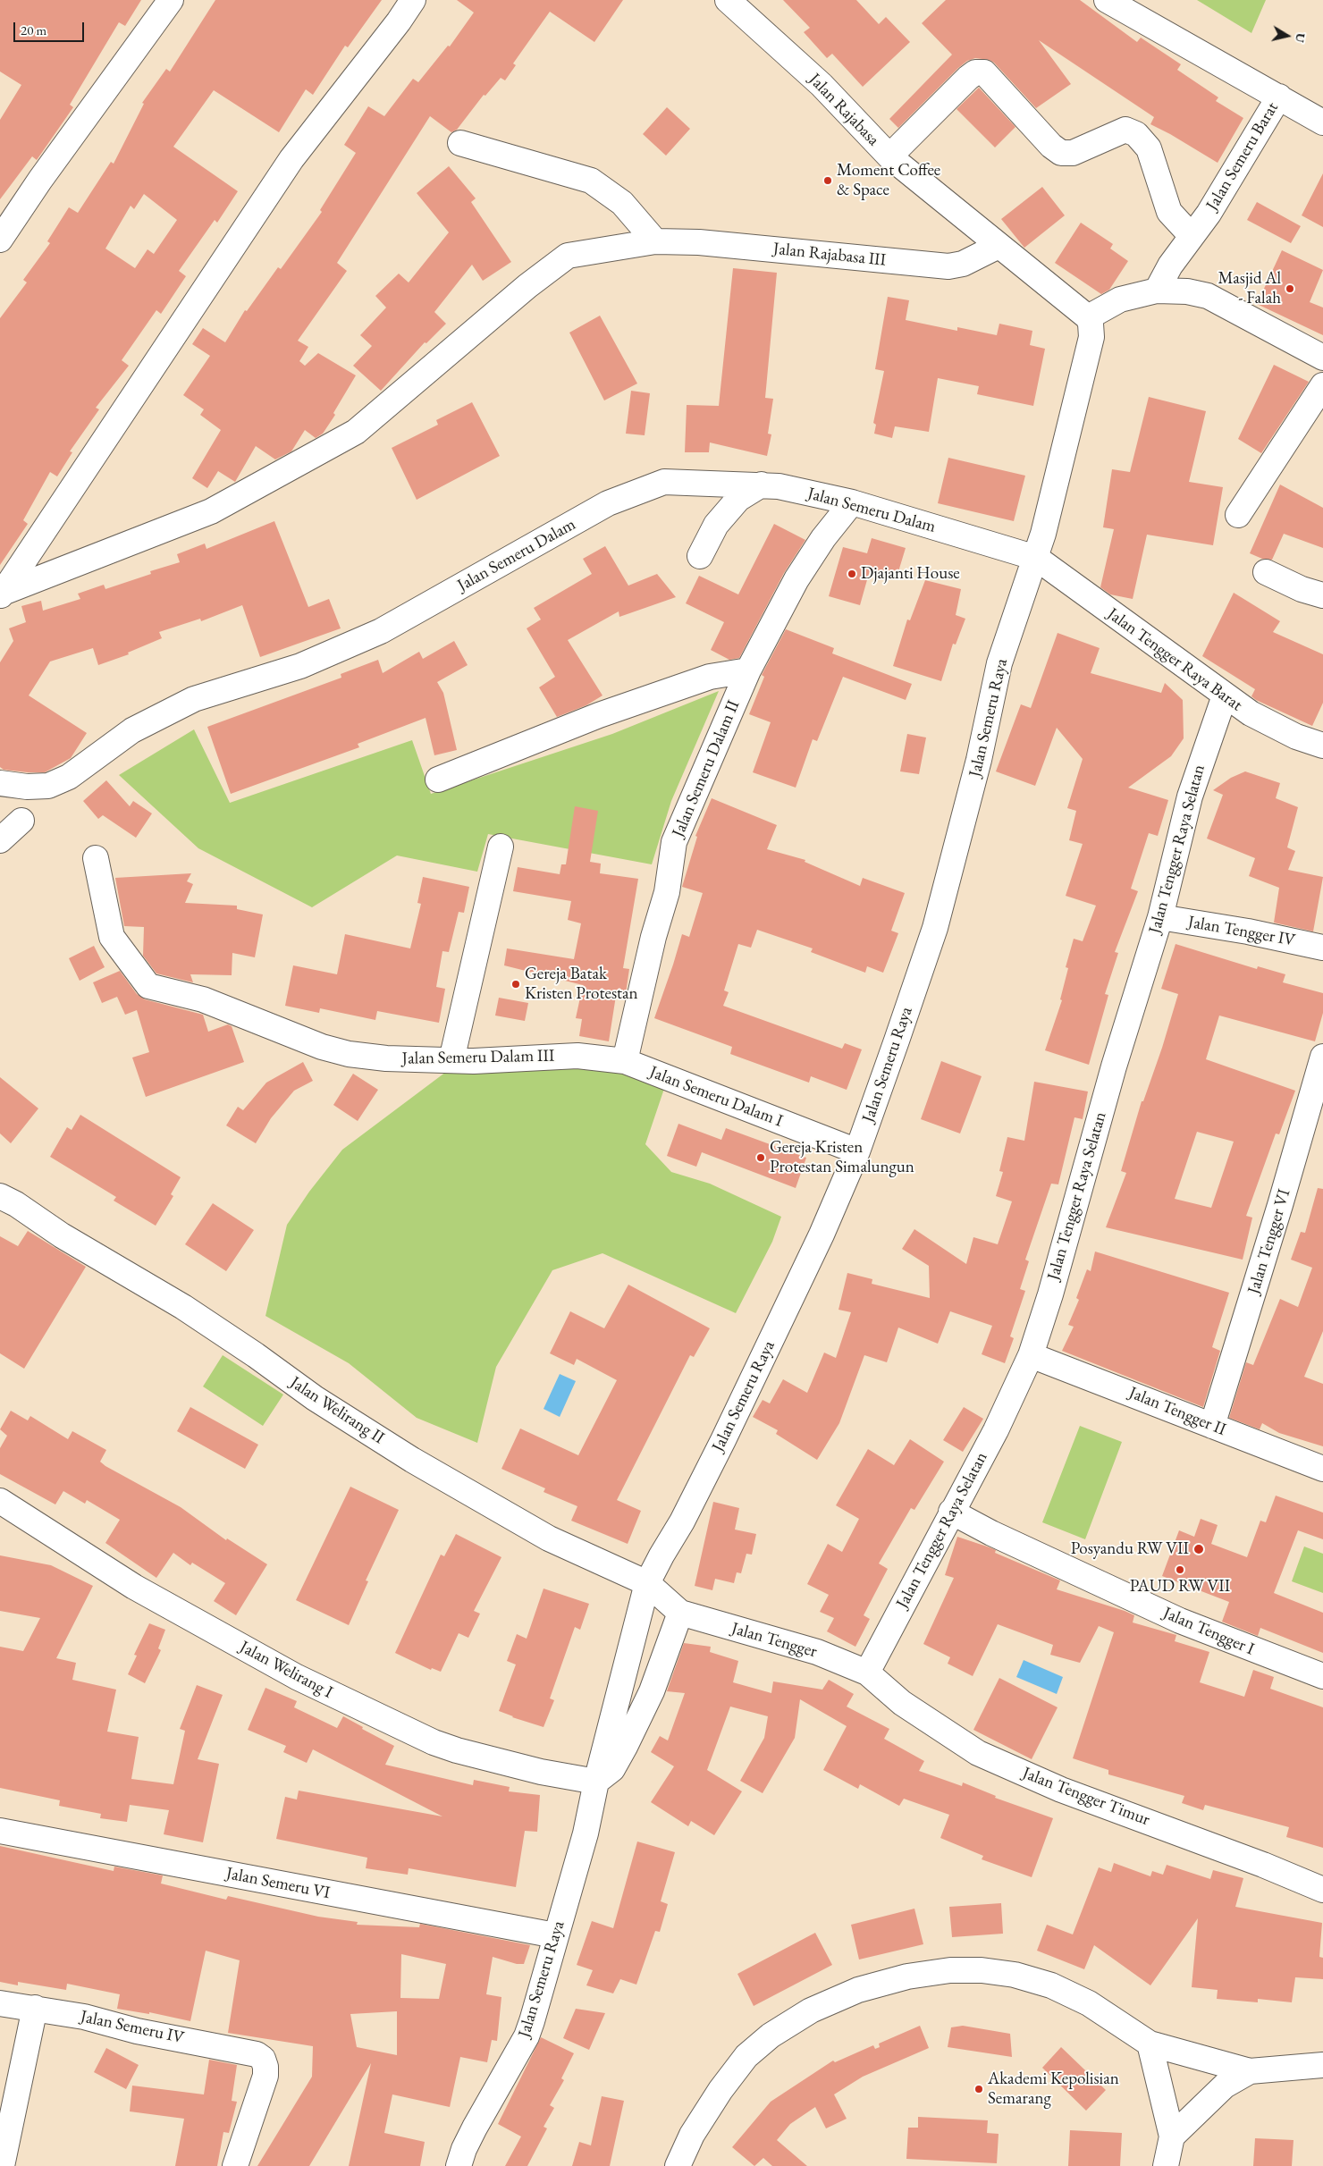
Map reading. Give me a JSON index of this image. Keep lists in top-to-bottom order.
{
  "streets": {
    "street": [
      "Jalan Rajabasa",
      "Jalan Semeru Barat",
      "Jalan Rajabasa III",
      "Jalan Semeru Dalam",
      "Jalan Tengger Raya Barat",
      "Jalan Semeru Raya",
      "Jalan Semeru Dalam II",
      "Jalan Tengger Raya Selatan",
      "Jalan Tengger IV",
      "Jalan Semeru Dalam III",
      "Jalan Semeru Dalam I",
      "Jalan Tengger VI",
      "Jalan Welirang II",
      "Jalan Tengger II",
      "Jalan Tengger I",
      "Jalan Tengger",
      "Jalan Welirang I",
      "Jalan Tengger Timur",
      "Jalan Semeru VI",
      "Jalan Semeru IV"
    ]
  },
  "crossings": [
    ["Jalan Rajabasa", "Jalan Rajabasa III"],
    ["Jalan Rajabasa", "Jalan Semeru Raya"],
    ["Jalan Semeru Dalam", "Jalan Tengger Raya Barat"],
    ["Jalan Semeru Dalam", "Jalan Semeru Raya"],
    ["Jalan Semeru Dalam", "Jalan Semeru Dalam II"],
    ["Jalan Tengger Raya Barat", "Jalan Semeru Raya"],
    ["Jalan Tengger Raya Barat", "Jalan Tengger Raya Selatan"],
    ["Jalan Semeru Raya", "Jalan Semeru Dalam I"],
    ["Jalan Semeru Raya", "Jalan Welirang II"],
    ["Jalan Semeru Raya", "Jalan Welirang I"],
    ["Jalan Semeru Raya", "Jalan Semeru VI"],
    ["Jalan Semeru Dalam II", "Jalan Semeru Dalam III"],
    ["Jalan Semeru Dalam II", "Jalan Semeru Dalam I"],
    ["Jalan Tengger Raya Selatan", "Jalan Tengger IV"],
    ["Jalan Tengger Raya Selatan", "Jalan Tengger II"],
    ["Jalan Tengger Raya Selatan", "Jalan Tengger I"],
    ["Jalan Tengger Raya Selatan", "Jalan Tengger"],
    ["Jalan Tengger Raya Selatan", "Jalan Tengger Timur"],
    ["Jalan Semeru Dalam III", "Jalan Semeru Dalam I"],
    ["Jalan Tengger VI", "Jalan Tengger II"],
    ["Jalan Welirang II", "Jalan Tengger"],
    ["Jalan Tengger", "Jalan Tengger Timur"]
  ],
  "places": [
    "Moment Coffee & Space",
    "Masjid Al - Falah",
    "Djajanti House",
    "Gereja Batak Kristen Protestan",
    "Gereja Kristen Protestan Simalungun",
    "Posyandu RW VII",
    "PAUD RW VII",
    "Akademi Kepolisian Semarang"
  ],
  "scale_bar": "20 m",
  "north": "right"
}
